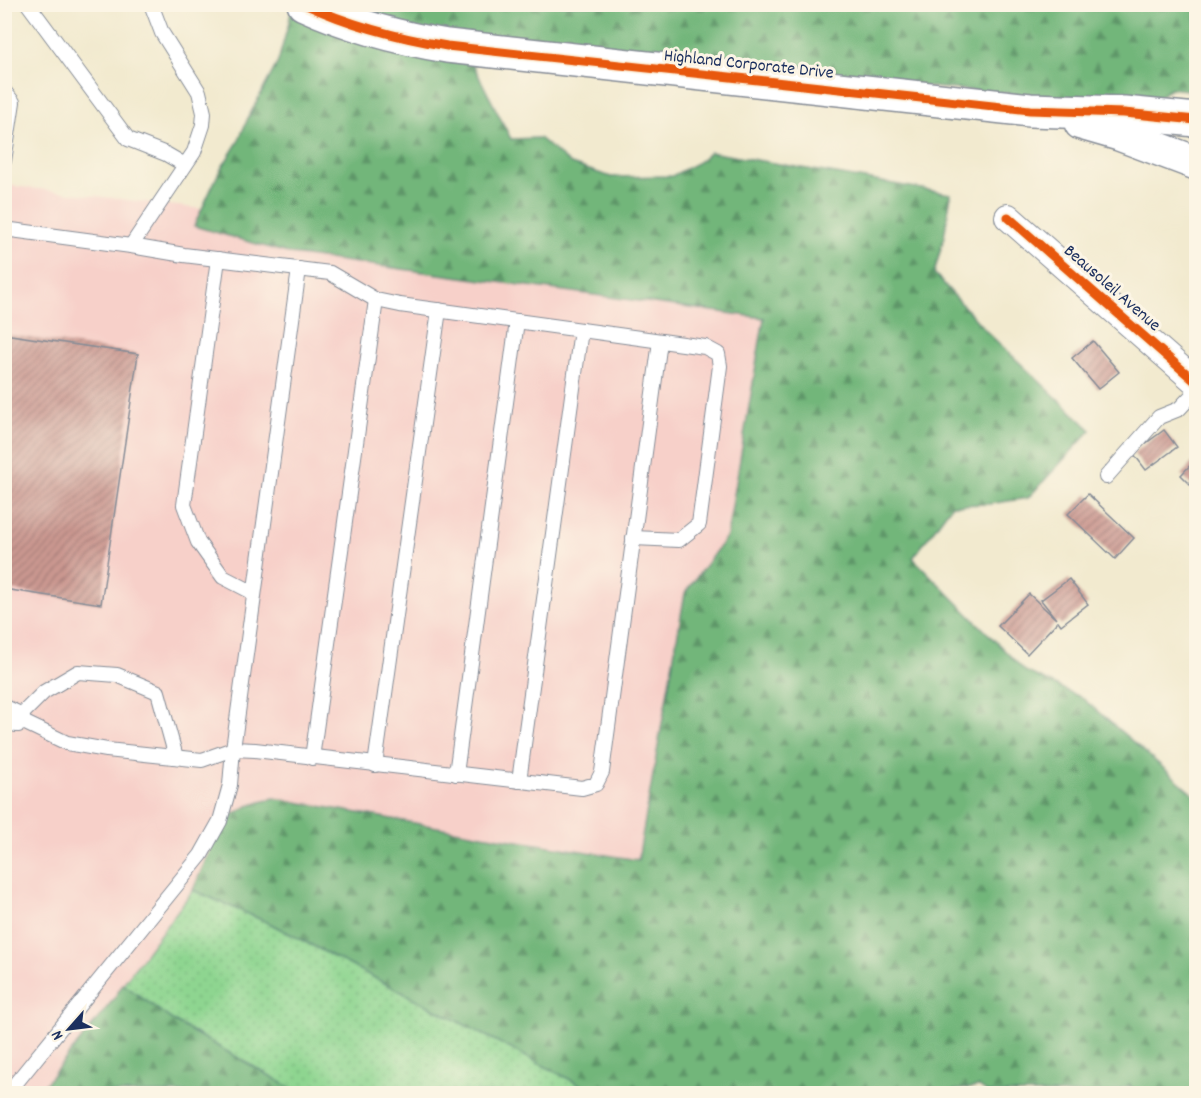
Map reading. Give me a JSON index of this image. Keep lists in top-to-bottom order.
{
  "streets": {
    "street": ["Highland Corporate Drive", "Beausoleil Avenue"]
  },
  "north": "bottom left"
}
